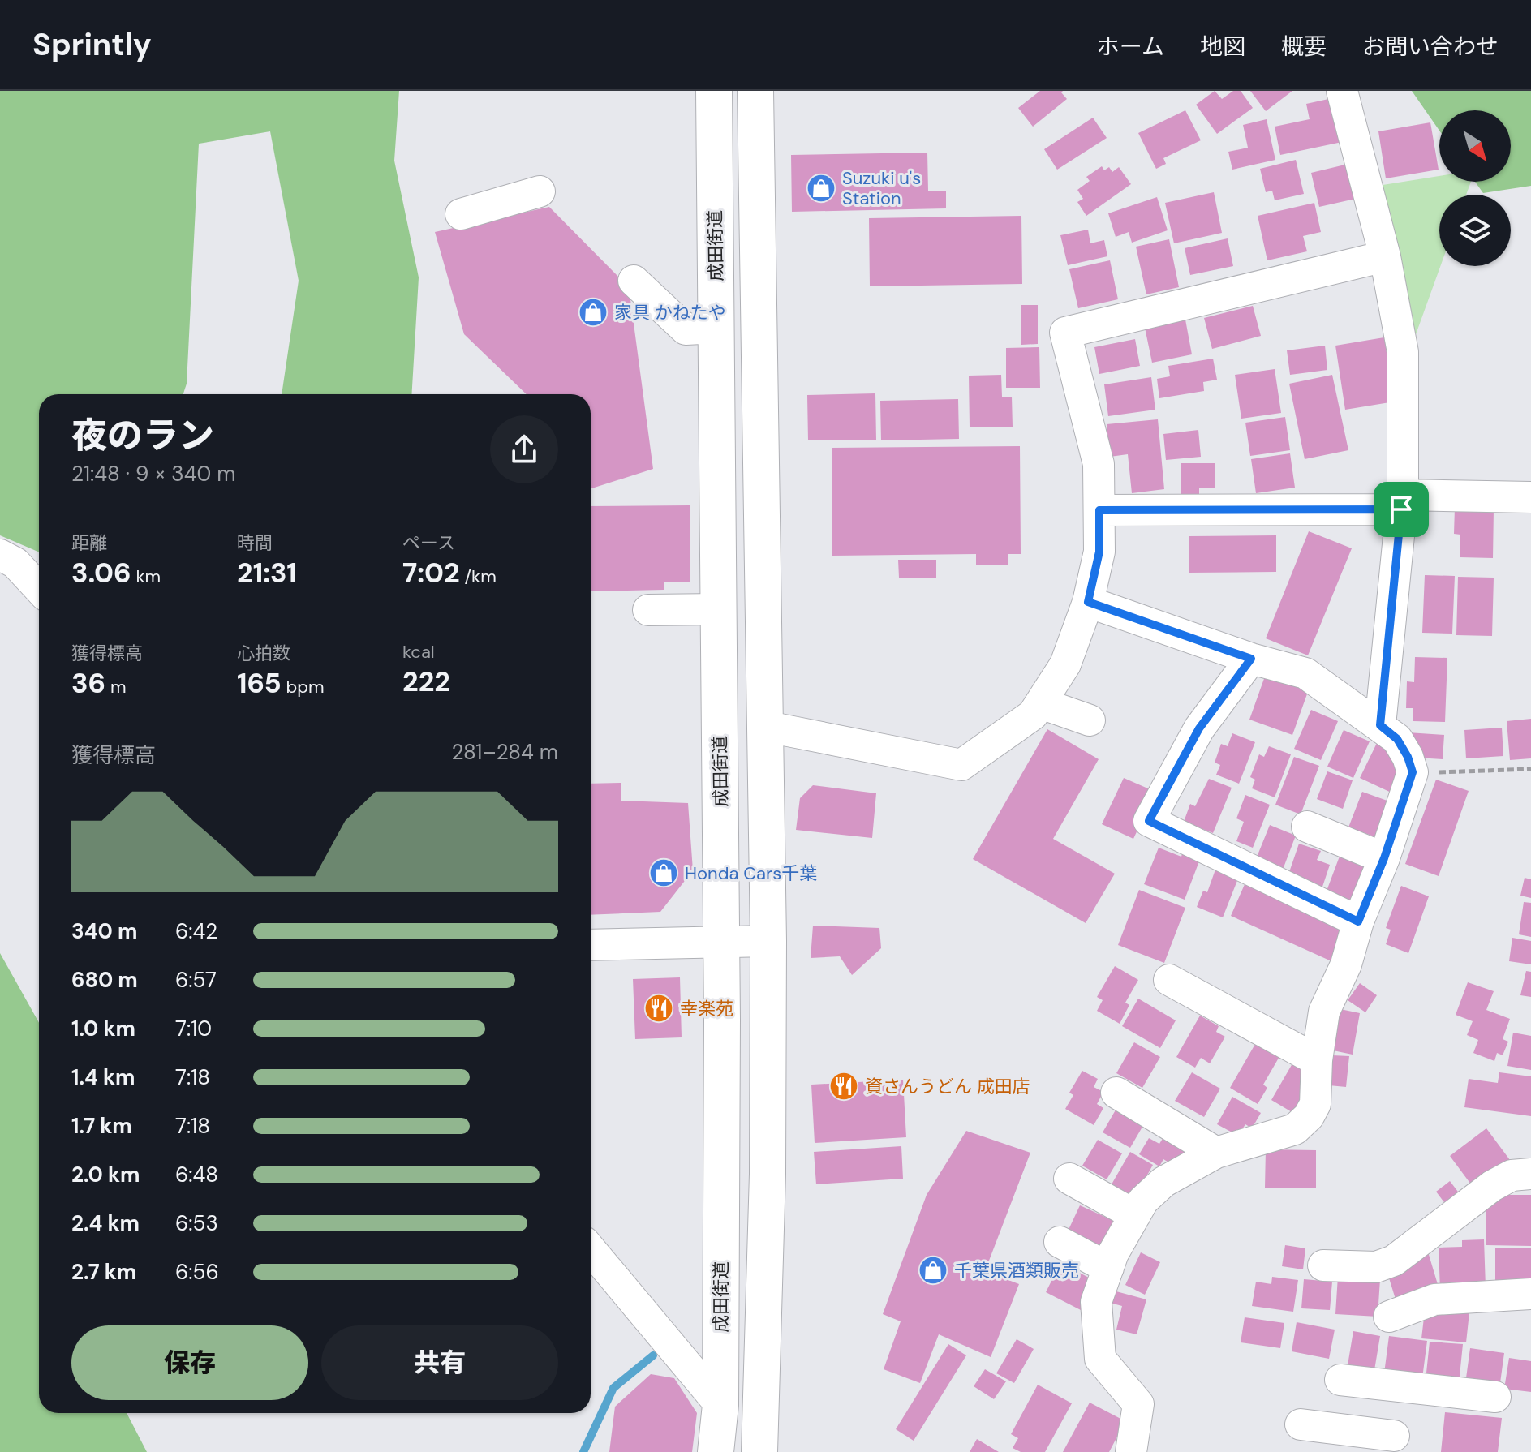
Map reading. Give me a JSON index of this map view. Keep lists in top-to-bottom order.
{
  "streets": {
    "highway": ["成田街道"]
  },
  "places": {
    "shop": [
      "Suzuki u's Station",
      "家具 かねたや",
      "Honda Cars千葉",
      "千葉県酒類販売"
    ],
    "restaurant": ["幸楽苑", "資さんうどん 成田店"]
  },
  "north": "bottom right",
  "page": {
    "header": "Sprintly",
    "nav": [
      "ホーム",
      "地図",
      "概要",
      "お問い合わせ"
    ],
    "heading": ["夜のラン", "21:48 · 9 × 340 m"],
    "stats": [
      ["距離", "3.06 km"],
      ["時間", "21:31"],
      ["ペース", "7:02 /km"],
      ["獲得標高", "36 m"],
      ["心拍数", "165 bpm"],
      ["kcal", "222"]
    ],
    "chart": ["獲得標高", "281–284 m"],
    "list": [
      {
        "name": "340 m",
        "note": "6:42"
      },
      {
        "name": "680 m",
        "note": "6:57"
      },
      {
        "name": "1.0 km",
        "note": "7:10"
      },
      {
        "name": "1.4 km",
        "note": "7:18"
      },
      {
        "name": "1.7 km",
        "note": "7:18"
      },
      {
        "name": "2.0 km",
        "note": "6:48"
      },
      {
        "name": "2.4 km",
        "note": "6:53"
      },
      {
        "name": "2.7 km",
        "note": "6:56"
      }
    ],
    "buttons": ["保存", "共有"]
  }
}
